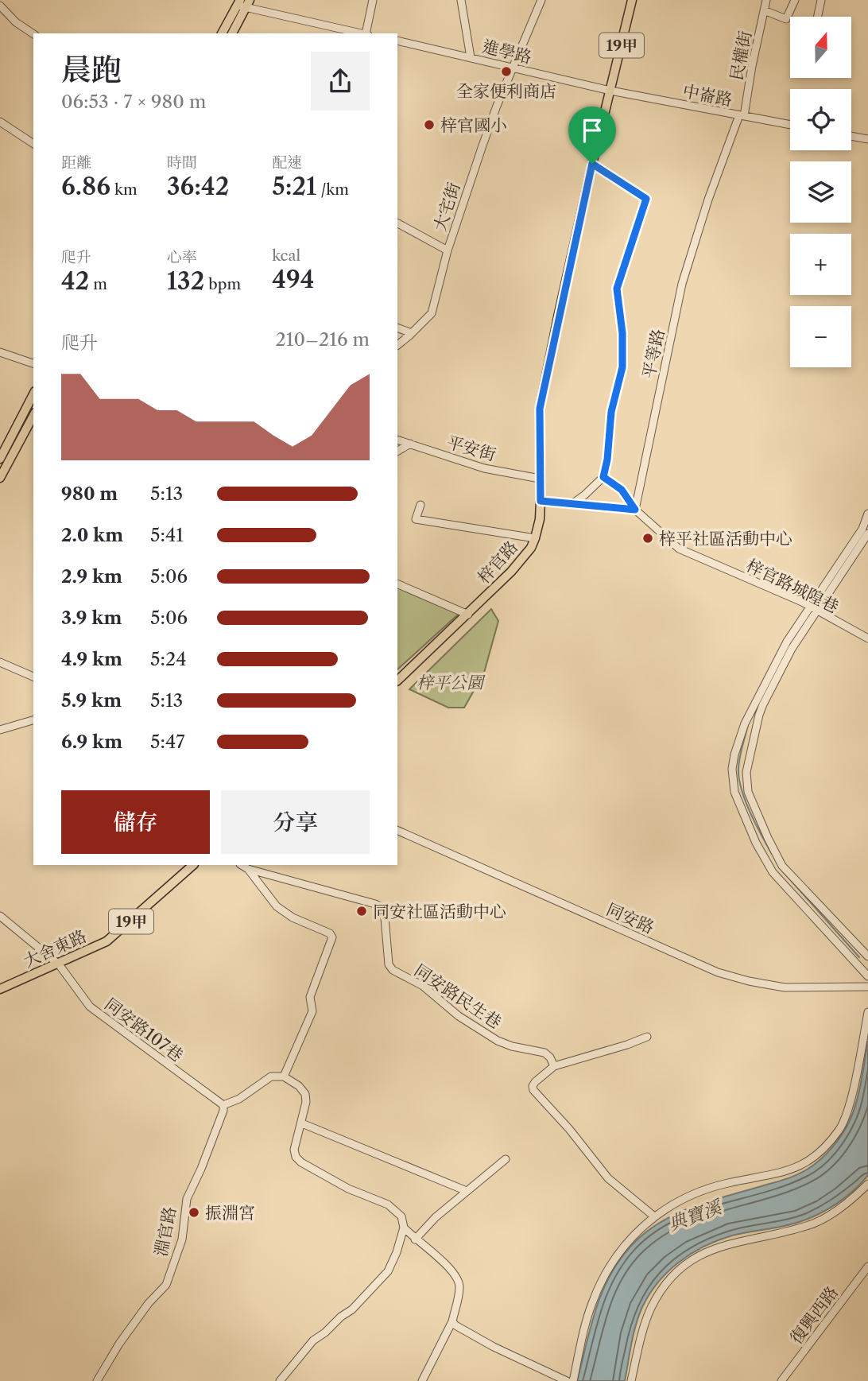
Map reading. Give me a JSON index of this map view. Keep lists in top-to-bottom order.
{
  "streets": {
    "main road": ["19甲", "梓官路", "大舍東路"],
    "street": [
      "進學路",
      "民權街",
      "中崙路",
      "大宅街",
      "平等路",
      "平安街",
      "梓官路城隍巷",
      "同安路",
      "同安路民生巷",
      "同安路107巷",
      "淵官路",
      "復興西路"
    ]
  },
  "crossings": [
    ["19甲", "梓官路"],
    ["進學路", "中崙路"],
    ["進學路", "大宅街"],
    ["進學路", "梓官路"],
    ["民權街", "中崙路"],
    ["民權街", "平等路"],
    ["中崙路", "平等路"],
    ["中崙路", "梓官路"],
    ["平等路", "梓官路城隍巷"],
    ["平安街", "梓官路"],
    ["大舍東路", "同安路107巷"],
    ["同安路107巷", "淵官路"]
  ],
  "water": ["典寶溪"],
  "parks": ["梓平公園"],
  "places": [
    "全家便利商店",
    "梓官國小",
    "梓平社區活動中心",
    "同安社區活動中心",
    "振淵宮"
  ],
  "north": "top",
  "page": {
    "map_buttons": ["+", "−"],
    "heading": ["晨跑", "06:53 · 7 × 980 m"],
    "stats": [
      ["距離", "6.86 km"],
      ["時間", "36:42"],
      ["配速", "5:21 /km"],
      ["爬升", "42 m"],
      ["心率", "132 bpm"],
      ["kcal", "494"]
    ],
    "chart": ["爬升", "210–216 m"],
    "list": [
      {
        "name": "980 m",
        "note": "5:13"
      },
      {
        "name": "2.0 km",
        "note": "5:41"
      },
      {
        "name": "2.9 km",
        "note": "5:06"
      },
      {
        "name": "3.9 km",
        "note": "5:06"
      },
      {
        "name": "4.9 km",
        "note": "5:24"
      },
      {
        "name": "5.9 km",
        "note": "5:13"
      },
      {
        "name": "6.9 km",
        "note": "5:47"
      }
    ],
    "buttons": ["儲存", "分享"]
  }
}
